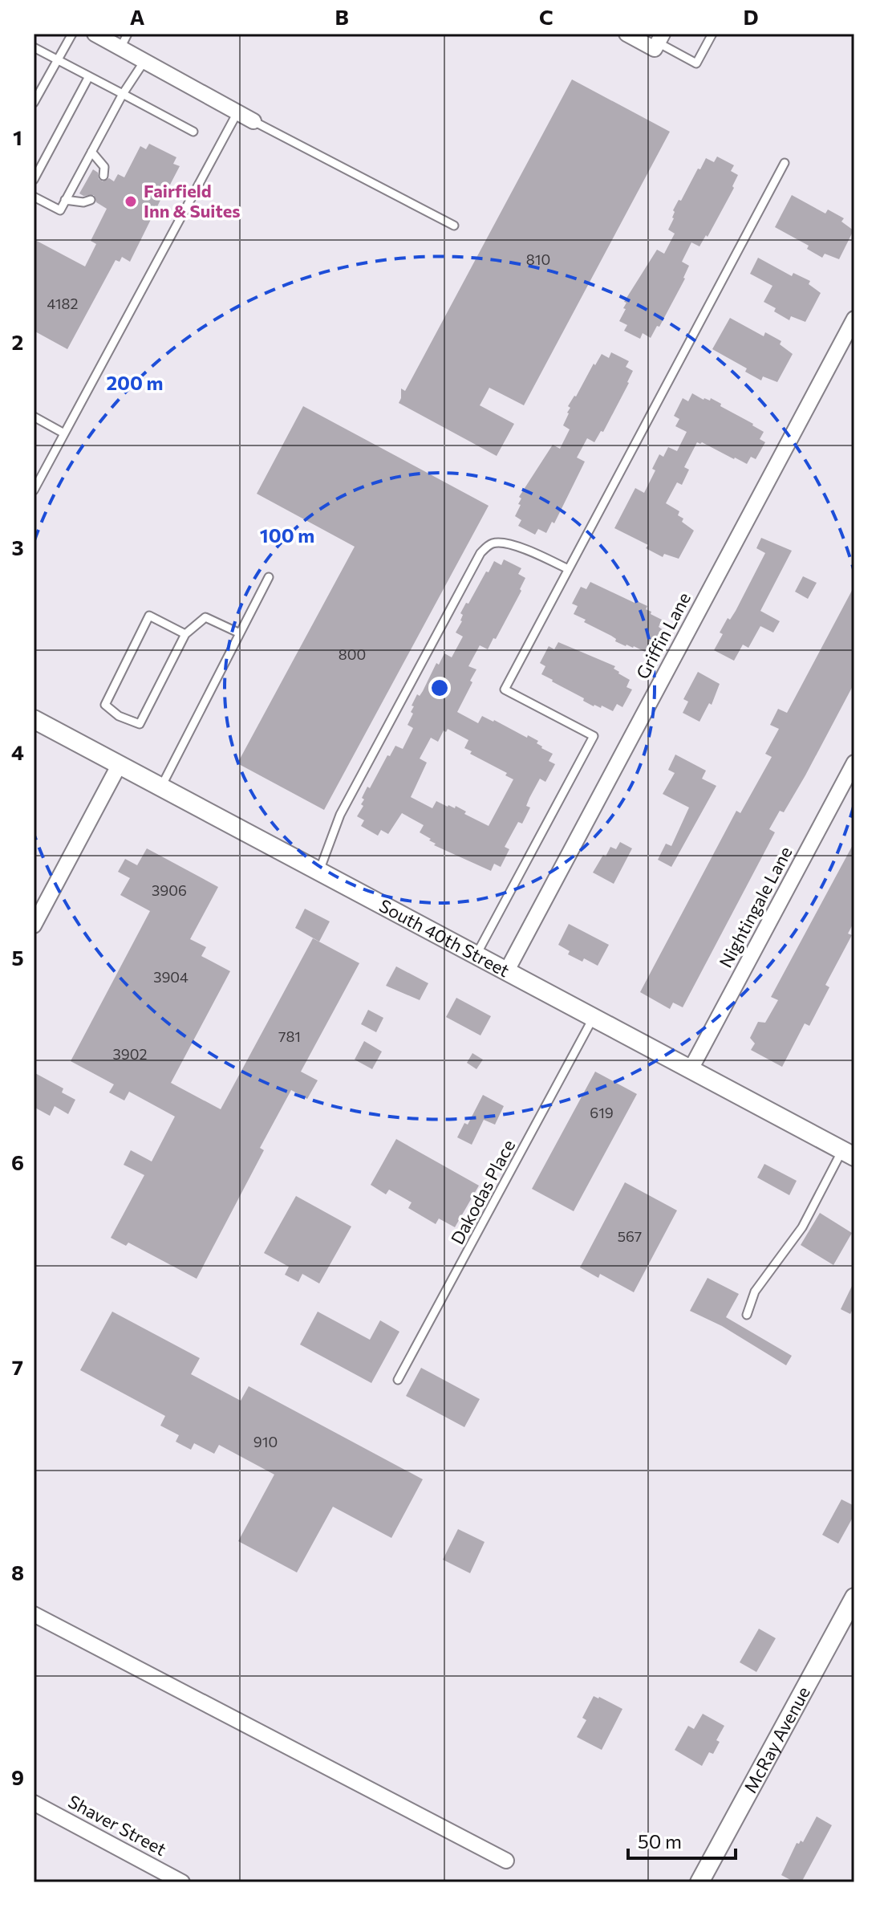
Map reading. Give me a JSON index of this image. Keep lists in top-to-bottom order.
{
  "streets": {
    "street": [
      "Griffin Lane",
      "Nightingale Lane",
      "South 40th Street",
      "McRay Avenue",
      "Shaver Street"
    ],
    "lane": ["Dakodas Place"]
  },
  "crossings": [
    ["Griffin Lane", "South 40th Street"],
    ["Nightingale Lane", "South 40th Street"],
    ["South 40th Street", "Dakodas Place"]
  ],
  "places": ["Fairfield Inn & Suites"],
  "house_numbers": [
    "810",
    "4182",
    "800",
    "3906",
    "3904",
    "781",
    "3902",
    "619",
    "567",
    "910"
  ],
  "scale_bar": "50 m",
  "grid": {
    "columns": [
      "A",
      "B",
      "C",
      "D"
    ],
    "rows": [
      "1",
      "2",
      "3",
      "4",
      "5",
      "6",
      "7",
      "8",
      "9"
    ]
  },
  "rings": ["200 m", "100 m"]
}
